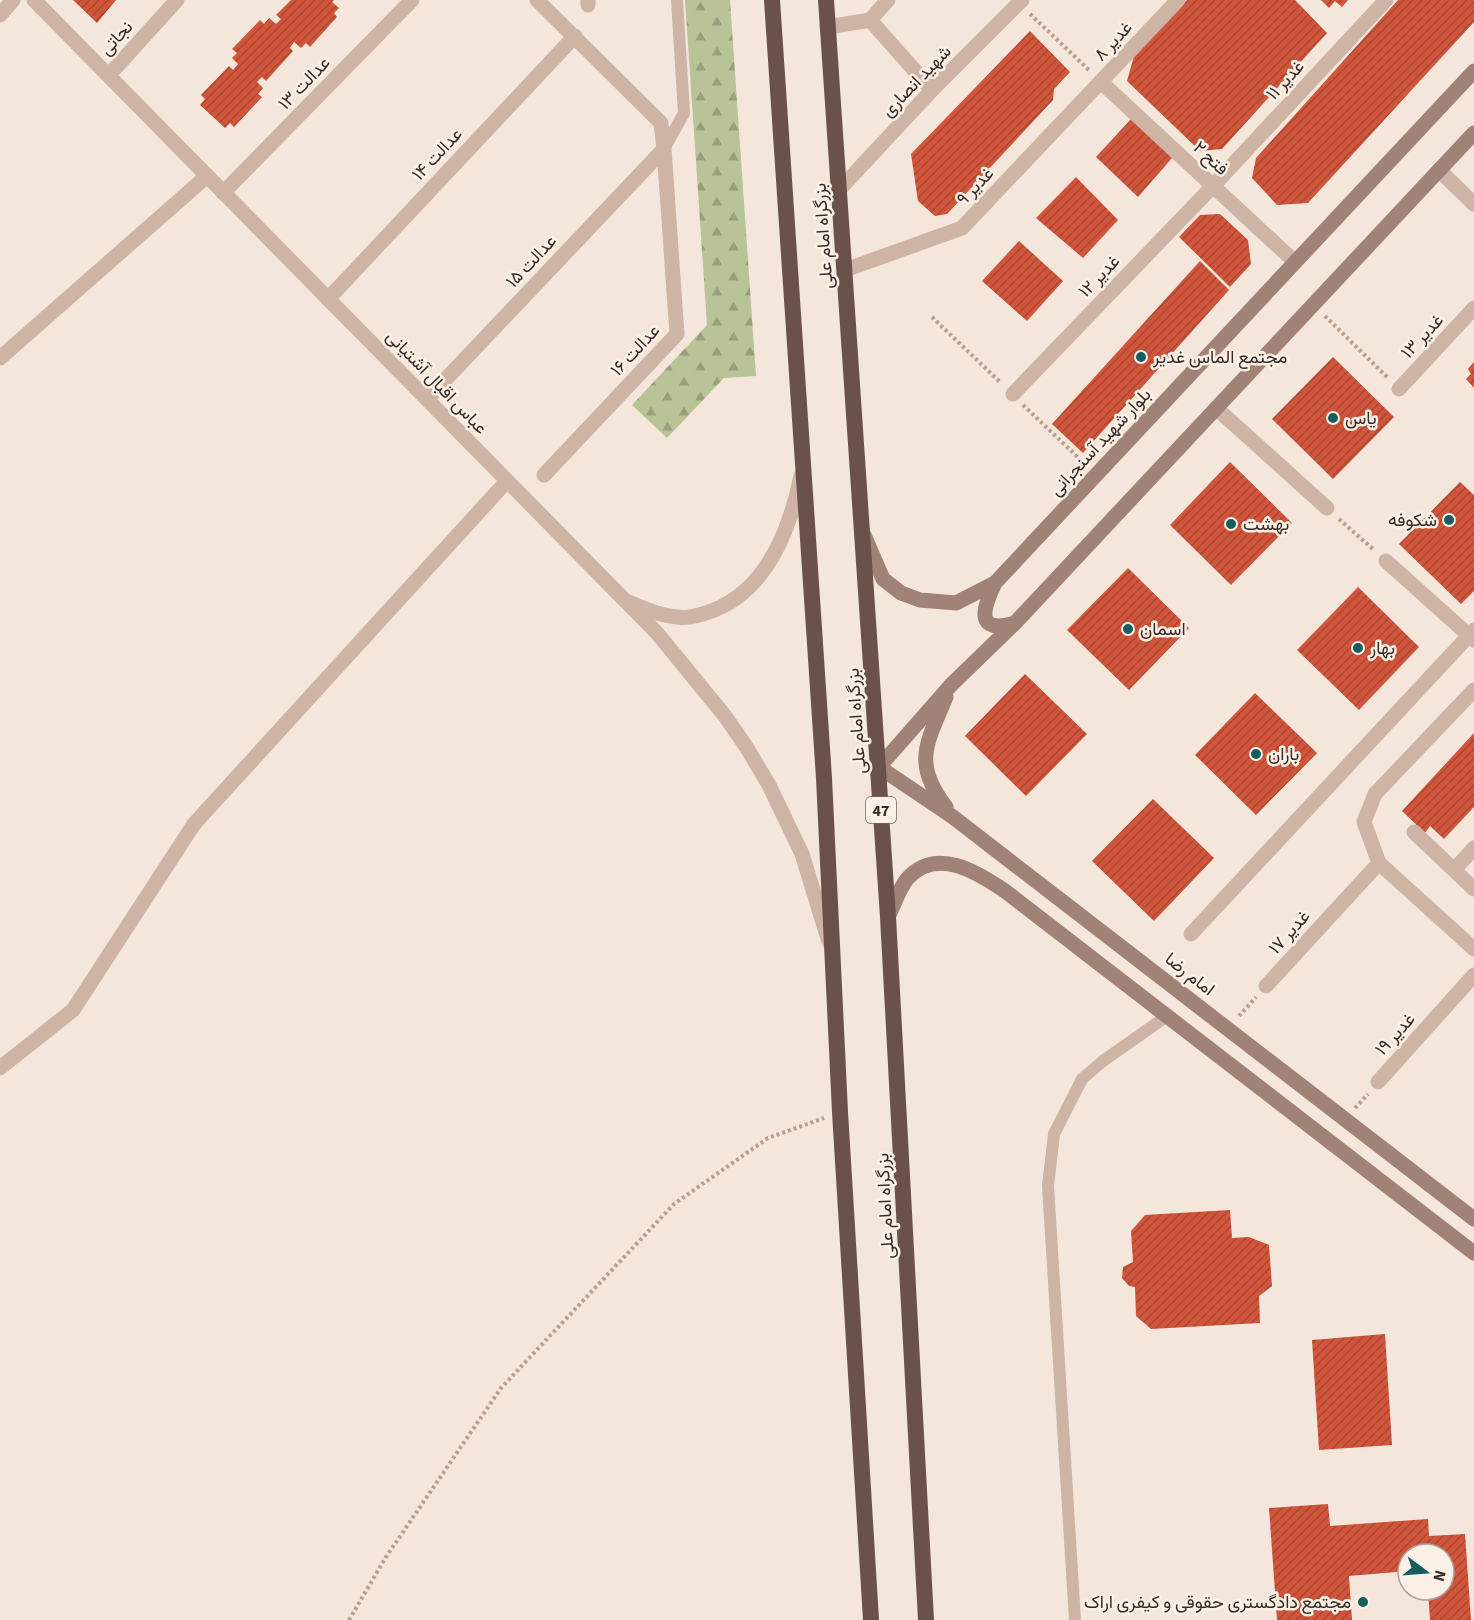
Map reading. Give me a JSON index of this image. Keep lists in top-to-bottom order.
{
  "streets": {
    "highway": ["بزرگراه امام علی", "47"],
    "main road": ["بلوار شهید آسنجرانی", "امام رضا"],
    "street": [
      "نجاتی",
      "غدیر ۸",
      "غدیر ۱۱",
      "شهید انصاری",
      "عدالت ۱۳",
      "عدالت ۱۴",
      "فتح ۲",
      "غدیر ۹",
      "عدالت ۱۵",
      "غدیر ۱۲",
      "غدیر ۱۳",
      "عدالت ۱۶",
      "عباس اقبال آشتیانی",
      "غدیر ۱۷",
      "غدیر ۱۹"
    ]
  },
  "crossings": [
    ["نجاتی", "عباس اقبال آشتیانی"],
    ["غدیر ۸", "فتح ۲"],
    ["غدیر ۸", "غدیر ۹"],
    ["غدیر ۱۱", "فتح ۲"],
    ["غدیر ۱۱", "غدیر ۱۲"],
    ["شهید انصاری", "بزرگراه امام علی"],
    ["عدالت ۱۳", "عباس اقبال آشتیانی"],
    ["عدالت ۱۴", "عدالت ۱۶"],
    ["عدالت ۱۴", "عباس اقبال آشتیانی"],
    ["فتح ۲", "غدیر ۹"],
    ["فتح ۲", "غدیر ۱۲"],
    ["فتح ۲", "بلوار شهید آسنجرانی"],
    ["غدیر ۹", "بزرگراه امام علی"],
    ["بزرگراه امام علی", "عباس اقبال آشتیانی"],
    ["بزرگراه امام علی", "بلوار شهید آسنجرانی"],
    ["بزرگراه امام علی", "امام رضا"],
    ["عدالت ۱۵", "عدالت ۱۶"],
    ["عدالت ۱۵", "عباس اقبال آشتیانی"],
    ["امام رضا", "غدیر ۱۹"]
  ],
  "places": [
    "مجتمع الماس غدیر",
    "یاس",
    "شکوفه",
    "بهشت",
    "اسمان",
    "بهار",
    "باران",
    "مجتمع دادگستری حقوقی و کیفری اراک"
  ],
  "north": "right"
}
